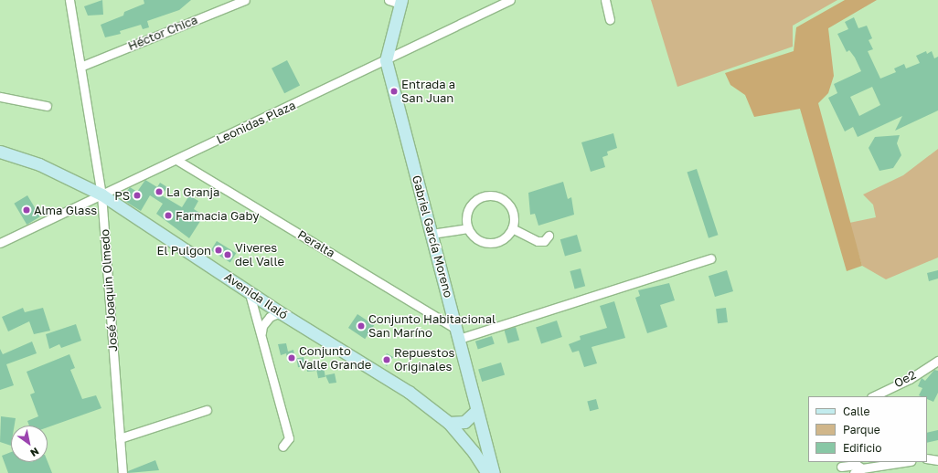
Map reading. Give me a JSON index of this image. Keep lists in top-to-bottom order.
{
  "streets": {
    "main road": ["Gabriel García Moreno", "Avenida Ilaló"],
    "street": [
      "Héctor Chica",
      "Leonidas Plaza",
      "Peralta",
      "José Joaquin Olmedo",
      "Oe2"
    ]
  },
  "crossings": [
    ["Héctor Chica", "José Joaquin Olmedo"],
    ["Leonidas Plaza", "Gabriel García Moreno"],
    ["Leonidas Plaza", "Peralta"],
    ["Leonidas Plaza", "José Joaquin Olmedo"],
    ["Leonidas Plaza", "Avenida Ilaló"],
    ["Gabriel García Moreno", "Peralta"],
    ["José Joaquin Olmedo", "Avenida Ilaló"]
  ],
  "places": [
    "Entrada a San Juan",
    "La Granja",
    "PS",
    "Alma Glass",
    "Farmacia Gaby",
    "El Pulgon",
    "Viveres del Valle",
    "Conjunto Habitacional San Maríno",
    "Conjunto Valle Grande",
    "Repuestos Originales"
  ],
  "legend": ["Calle", "Parque", "Edificio"],
  "north": "bottom right"
}
